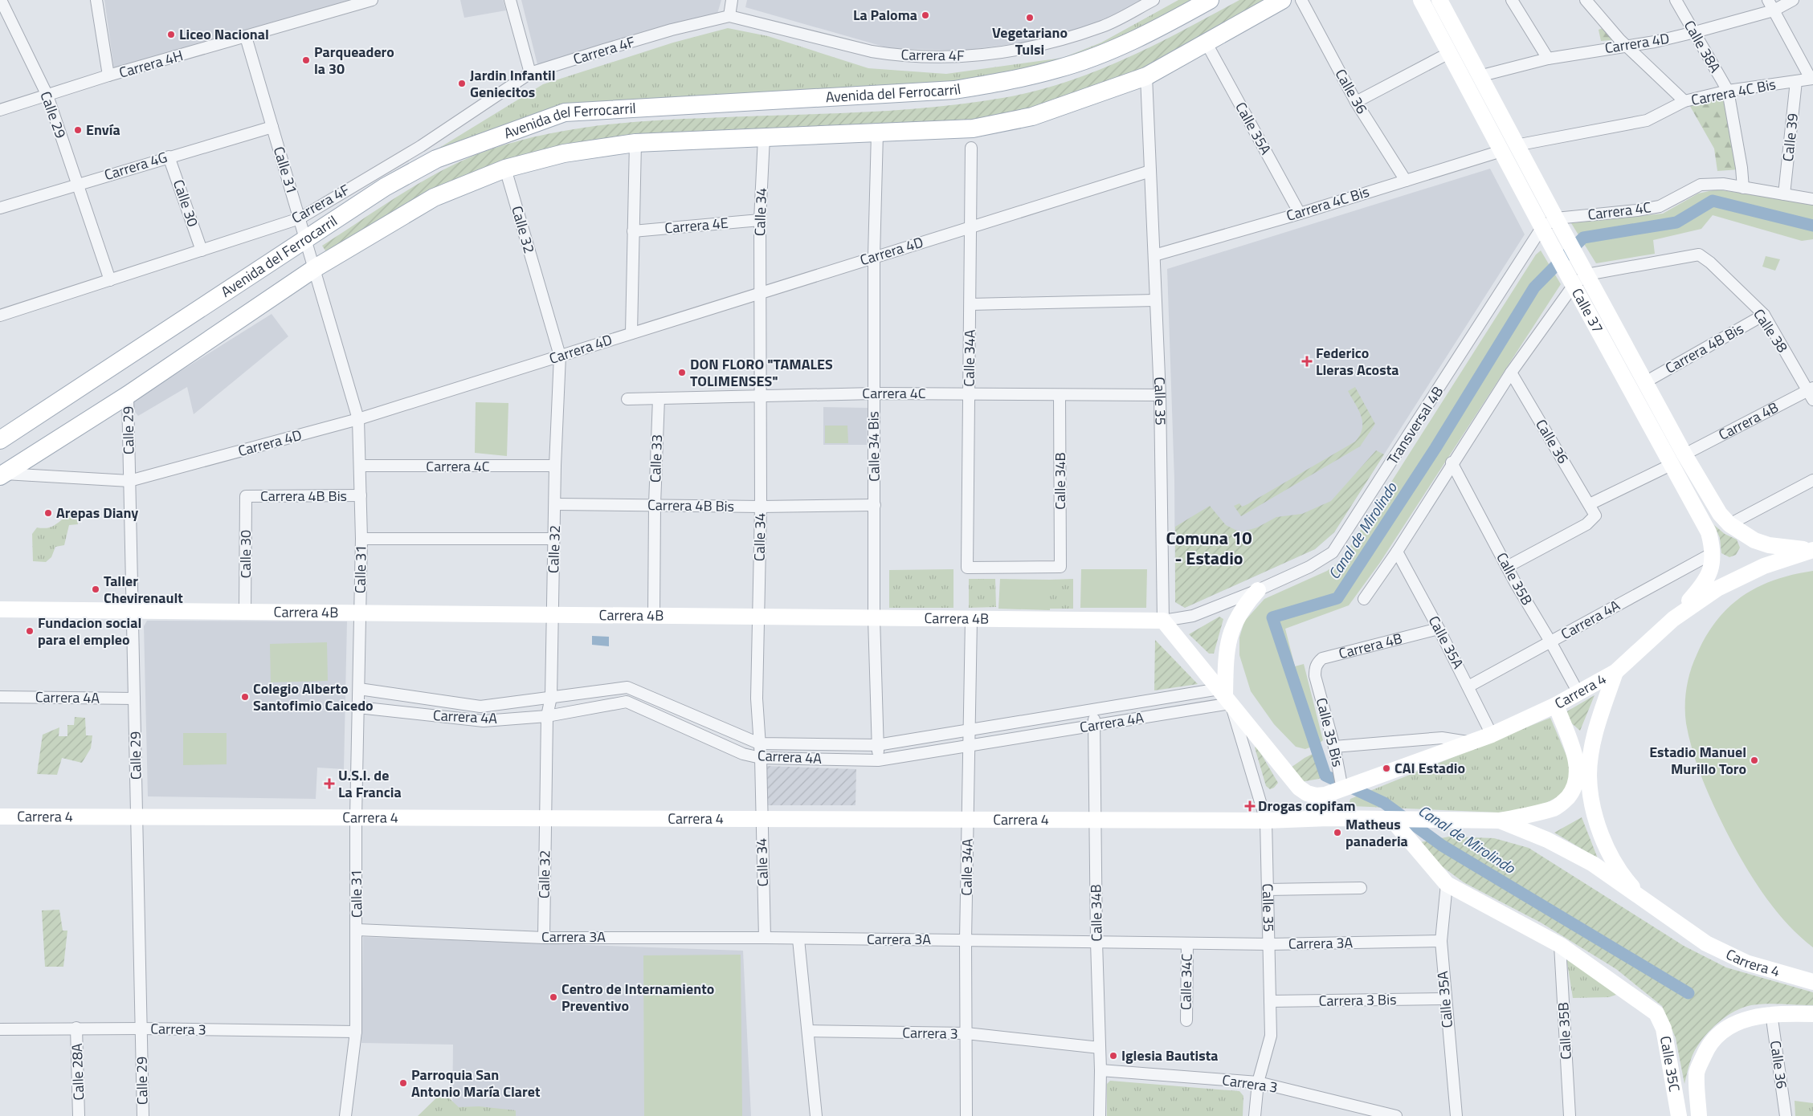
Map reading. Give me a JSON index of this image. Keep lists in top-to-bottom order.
{
  "streets": {
    "main road": [
      "Avenida del Ferrocarril",
      "Calle 37",
      "Calle 35",
      "Carrera 4B",
      "Carrera 4",
      "Calle 35C"
    ],
    "street": [
      "Carrera 4D",
      "Calle 38A",
      "Carrera 4F",
      "Carrera 4H",
      "Calle 36",
      "Carrera 4C Bis",
      "Calle 29",
      "Calle 35A",
      "Calle 39",
      "Carrera 4G",
      "Calle 31",
      "Calle 30",
      "Carrera 4C",
      "Calle 34",
      "Carrera 4E",
      "Calle 32",
      "Calle 38",
      "Carrera 4B Bis",
      "Calle 34A",
      "Transversal 4B",
      "Calle 34 Bis",
      "Calle 33",
      "Calle 34B",
      "Calle 35B",
      "Carrera 4A",
      "Calle 35 Bis",
      "Carrera 3A",
      "Calle 34C",
      "Carrera 3 Bis",
      "Carrera 3",
      "Calle 28A"
    ]
  },
  "crossings": [
    ["Carrera 4D", "Calle 38A"],
    ["Carrera 4D", "Calle 29"],
    ["Carrera 4D", "Calle 31"],
    ["Carrera 4D", "Calle 34"],
    ["Carrera 4D", "Calle 32"],
    ["Carrera 4D", "Calle 37"],
    ["Carrera 4D", "Calle 34A"],
    ["Carrera 4D", "Calle 35"],
    ["Carrera 4D", "Calle 34 Bis"],
    ["Calle 38A", "Carrera 4C Bis"],
    ["Calle 38A", "Carrera 4C"],
    ["Carrera 4F", "Calle 29"],
    ["Carrera 4F", "Calle 31"],
    ["Carrera 4F", "Calle 30"],
    ["Carrera 4H", "Calle 29"],
    ["Carrera 4H", "Calle 31"],
    ["Calle 36", "Carrera 4C Bis"],
    ["Calle 36", "Calle 35C"],
    ["Avenida del Ferrocarril", "Calle 31"],
    ["Carrera 4C Bis", "Calle 35A"],
    ["Carrera 4C Bis", "Calle 39"],
    ["Carrera 4C Bis", "Calle 37"],
    ["Carrera 4C Bis", "Calle 35"],
    ["Calle 29", "Carrera 4G"],
    ["Calle 29", "Carrera 4B"],
    ["Calle 29", "Carrera 4A"],
    ["Calle 29", "Carrera 4"],
    ["Calle 29", "Carrera 3"],
    ["Calle 35A", "Carrera 4B"],
    ["Calle 35A", "Carrera 4A"],
    ["Calle 35A", "Carrera 4"],
    ["Calle 35A", "Carrera 3A"],
    ["Calle 35A", "Carrera 3 Bis"],
    ["Calle 39", "Carrera 4C"],
    ["Carrera 4G", "Calle 31"],
    ["Carrera 4G", "Calle 30"],
    ["Calle 31", "Carrera 4C"],
    ["Calle 31", "Carrera 4B Bis"],
    ["Calle 31", "Carrera 4B"],
    ["Calle 31", "Carrera 4A"],
    ["Calle 31", "Carrera 4"],
    ["Calle 31", "Carrera 3A"],
    ["Calle 31", "Carrera 3"],
    ["Calle 30", "Carrera 4B Bis"],
    ["Calle 30", "Carrera 4B"],
    ["Carrera 4C", "Calle 34"],
    ["Carrera 4C", "Calle 32"],
    ["Carrera 4C", "Calle 37"],
    ["Carrera 4C", "Calle 34A"],
    ["Carrera 4C", "Calle 35"],
    ["Carrera 4C", "Transversal 4B"],
    ["Carrera 4C", "Calle 34 Bis"],
    ["Carrera 4C", "Calle 33"],
    ["Carrera 4C", "Calle 34B"],
    ["Calle 34", "Carrera 4E"],
    ["Calle 34", "Carrera 4B Bis"],
    ["Calle 34", "Carrera 4B"],
    ["Calle 34", "Carrera 4A"],
    ["Calle 34", "Carrera 4"],
    ["Calle 34", "Carrera 3A"],
    ["Calle 32", "Carrera 4B Bis"],
    ["Calle 32", "Carrera 4B"],
    ["Calle 32", "Carrera 4A"],
    ["Calle 32", "Carrera 4"],
    ["Calle 32", "Carrera 3A"],
    ["Calle 37", "Calle 38"],
    ["Calle 37", "Carrera 4B Bis"],
    ["Calle 37", "Carrera 4B"],
    ["Calle 37", "Transversal 4B"],
    ["Calle 37", "Carrera 4A"],
    ["Calle 37", "Carrera 4"],
    ["Calle 38", "Carrera 4B Bis"],
    ["Calle 38", "Carrera 4B"],
    ["Carrera 4B Bis", "Calle 34 Bis"],
    ["Carrera 4B Bis", "Calle 33"],
    ["Calle 34A", "Carrera 4B"],
    ["Calle 34A", "Calle 34B"],
    ["Calle 34A", "Carrera 4A"],
    ["Calle 34A", "Carrera 4"],
    ["Calle 34A", "Carrera 3A"],
    ["Calle 34A", "Carrera 3"],
    ["Calle 35", "Carrera 4B"],
    ["Calle 35", "Carrera 4A"],
    ["Calle 35", "Carrera 4"],
    ["Calle 35", "Carrera 3A"],
    ["Calle 35", "Carrera 3 Bis"],
    ["Calle 35", "Carrera 3"],
    ["Carrera 4B", "Transversal 4B"],
    ["Carrera 4B", "Calle 34 Bis"],
    ["Carrera 4B", "Calle 33"],
    ["Carrera 4B", "Calle 35 Bis"],
    ["Calle 34 Bis", "Carrera 4A"],
    ["Calle 34B", "Carrera 4A"],
    ["Calle 34B", "Carrera 4"],
    ["Calle 34B", "Carrera 3A"],
    ["Calle 34B", "Carrera 3"],
    ["Calle 35B", "Carrera 4A"],
    ["Calle 35B", "Carrera 4"],
    ["Calle 35B", "Calle 35C"],
    ["Carrera 4", "Calle 35 Bis"],
    ["Carrera 3A", "Calle 34C"],
    ["Carrera 3", "Calle 28A"]
  ],
  "districts": ["Comuna 10 - Estadio"],
  "water": ["Canal de Mirolindo"],
  "places": {
    "other": [
      "La Paloma",
      "Vegetariano Tulsi",
      "Liceo Nacional",
      "Parqueadero la 30",
      "Jardin Infantil Geniecitos",
      "Envía",
      "DON FLORO \"TAMALES TOLIMENSES\"",
      "Arepas Diany",
      "Taller Chevirenault",
      "Fundacion social para el empleo",
      "Colegio Alberto Santofimio Caicedo",
      "Estadio Manuel Murillo Toro",
      "CAI Estadio",
      "Matheus panaderia",
      "Centro de Internamiento Preventivo",
      "Iglesia Bautista",
      "Parroquia San Antonio María Claret"
    ],
    "health": ["Federico Lleras Acosta", "U.S.I. de La Francia", "Drogas copifam"]
  }
}
